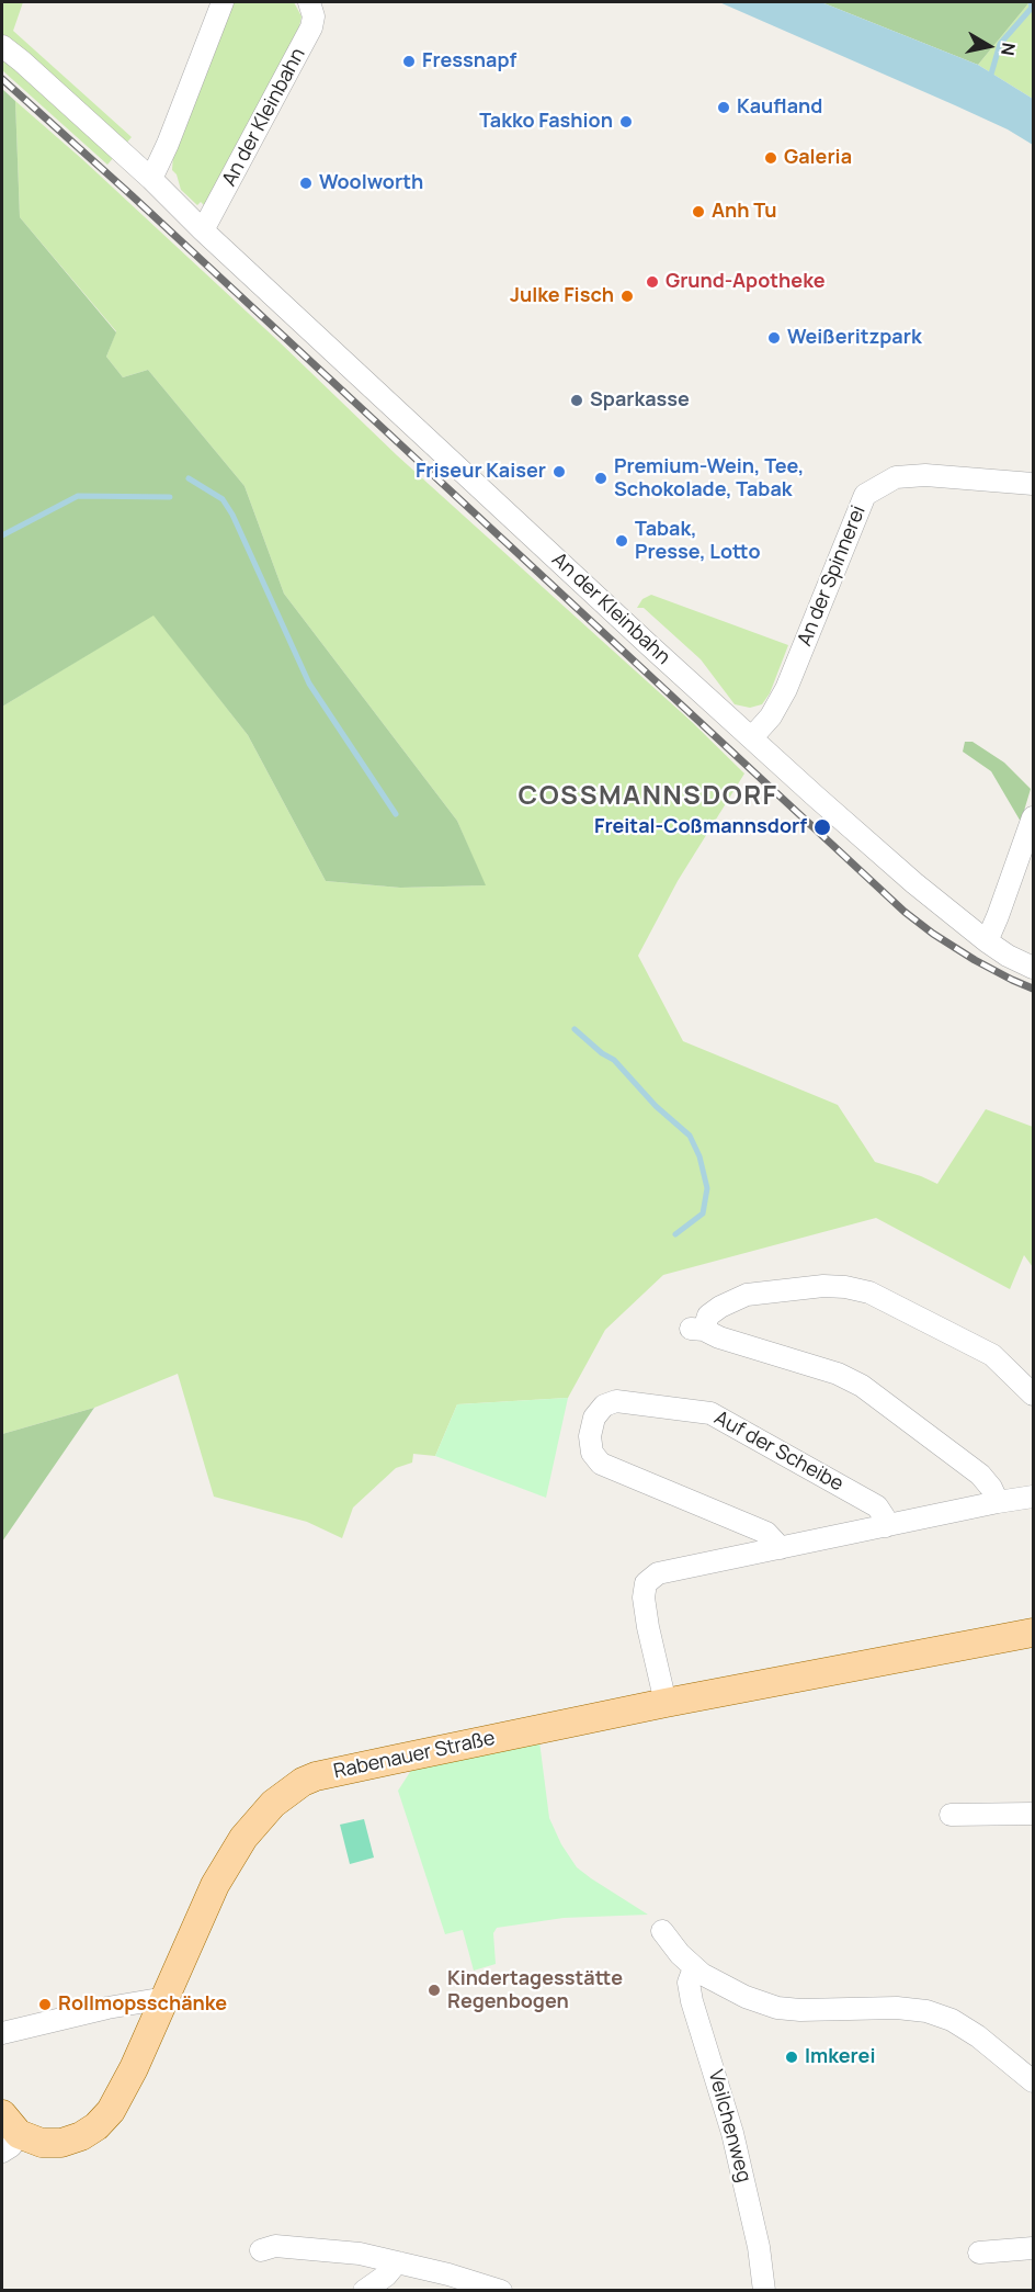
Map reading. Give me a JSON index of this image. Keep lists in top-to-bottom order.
{
  "streets": {
    "main road": ["Rabenauer Straße"],
    "street": [
      "An der Kleinbahn",
      "An der Spinnerei",
      "Auf der Scheibe",
      "Veilchenweg"
    ]
  },
  "crossings": [
    ["An der Kleinbahn", "An der Spinnerei"]
  ],
  "districts": ["COSSMANNSDORF"],
  "places": [
    "Fressnapf",
    "Kaufland",
    "Takko Fashion",
    "Galeria",
    "Woolworth",
    "Anh Tu",
    "Grund-Apotheke",
    "Julke Fisch",
    "Weißeritzpark",
    "Sparkasse",
    "Friseur Kaiser",
    "Premium-Wein, Tee, Schokolade, Tabak",
    "Tabak, Presse, Lotto",
    "Freital-Coßmannsdorf",
    "Kindertagesstätte Regenbogen",
    "Rollmopsschänke",
    "Imkerei"
  ],
  "north": "right"
}
